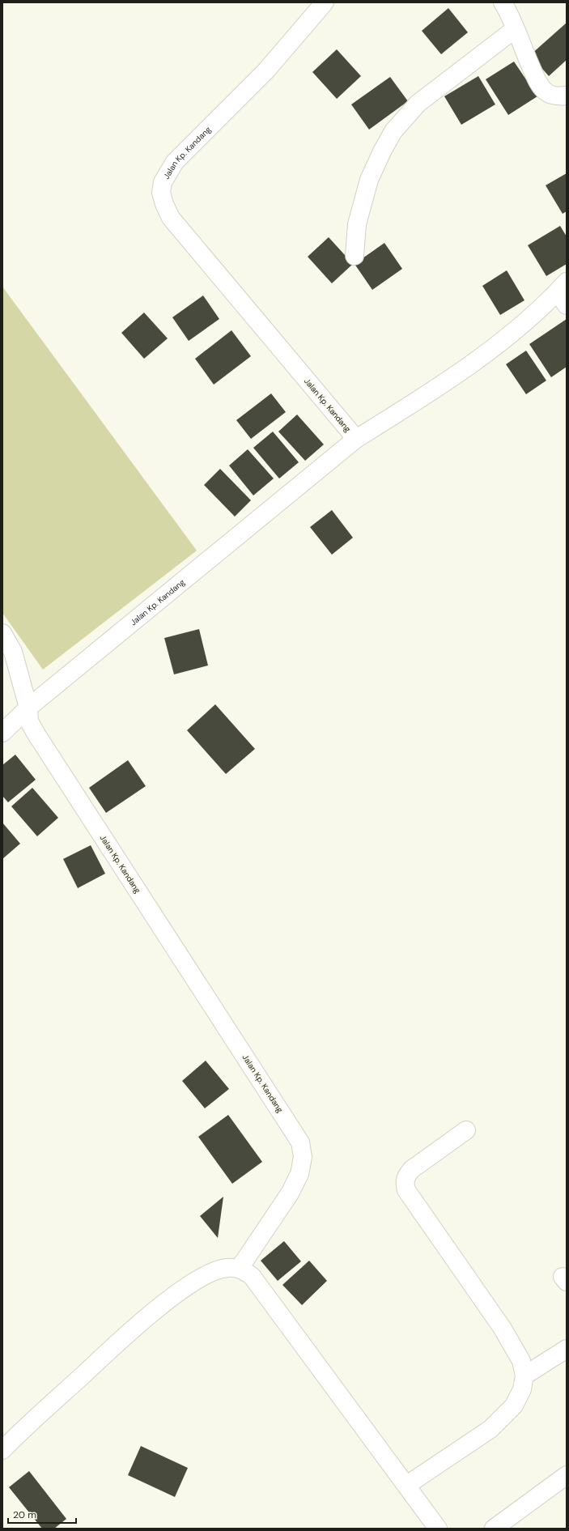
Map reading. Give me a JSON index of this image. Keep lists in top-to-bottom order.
{
  "streets": {
    "street": ["Jalan Kp. Kandang"]
  },
  "scale_bar": "20 m"
}
